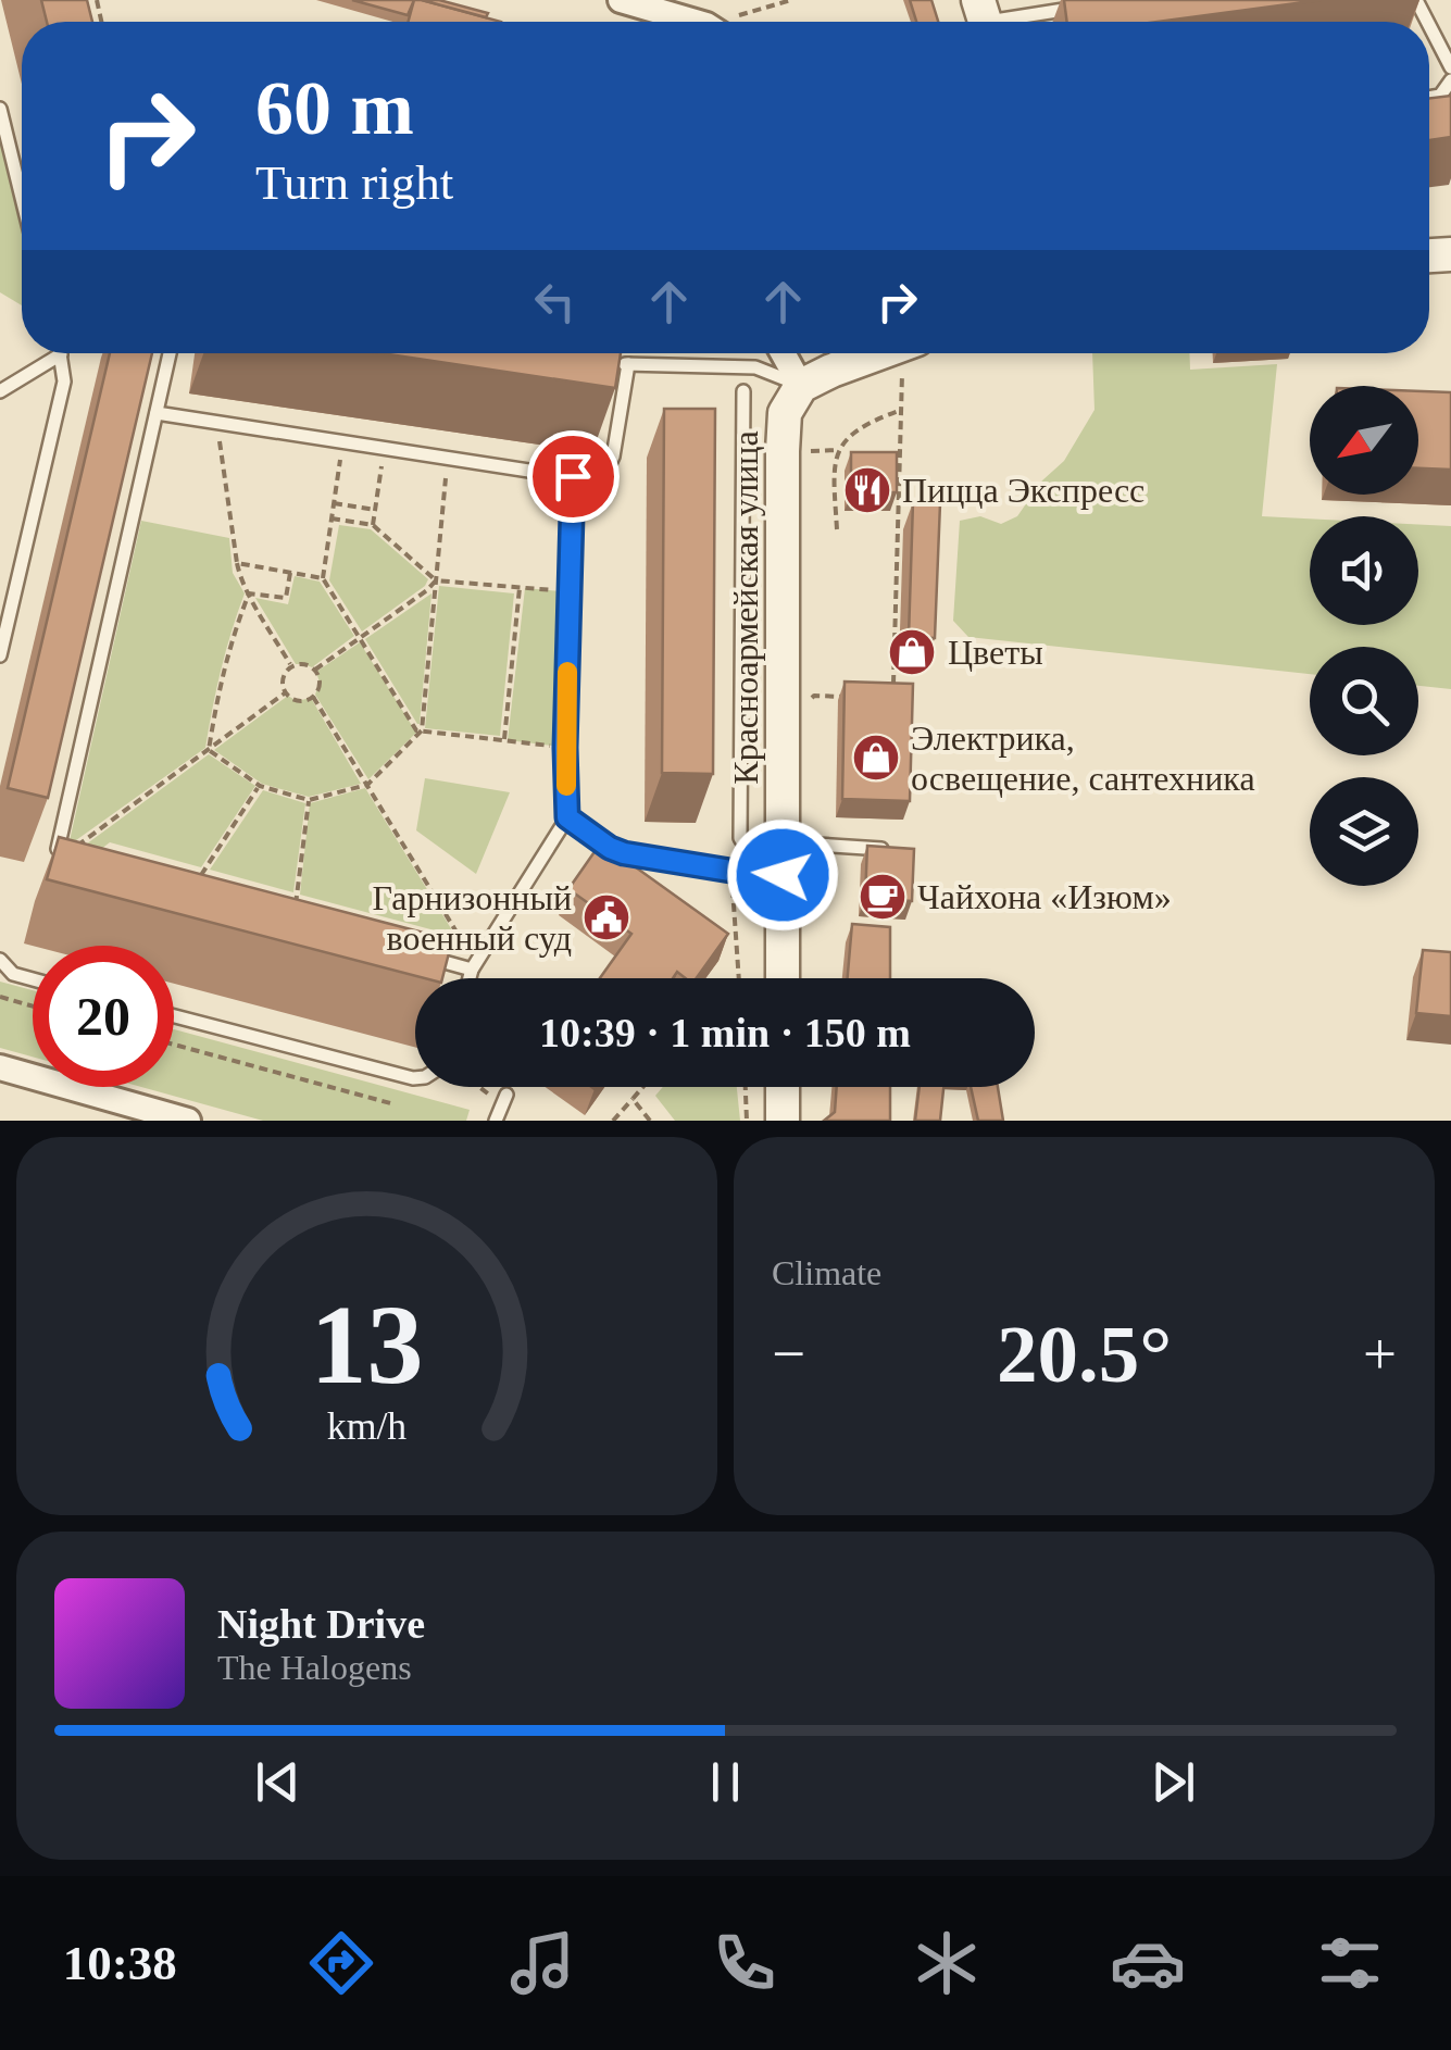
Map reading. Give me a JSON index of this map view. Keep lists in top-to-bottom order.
{
  "streets": {
    "street": ["Красноармейская улица"]
  },
  "places": {
    "restaurant": ["Пицца Экспресс"],
    "shop": ["Цветы", "Электрика, освещение, сантехника"],
    "cafe": ["Чайхона «Изюм»"],
    "public building": ["Гарнизонный военный суд"]
  },
  "north": "bottom left",
  "page": {
    "turn": ["60 m", "Turn right"],
    "limit": "20",
    "trip": "10:39 · 1 min · 150 m",
    "tile": "Climate",
    "heat": ["−", "20.5°", "+"],
    "song": ["Night Drive", "The Halogens"],
    "tabs": "10:38",
    "gauge": ["13", "km/h"]
  }
}
